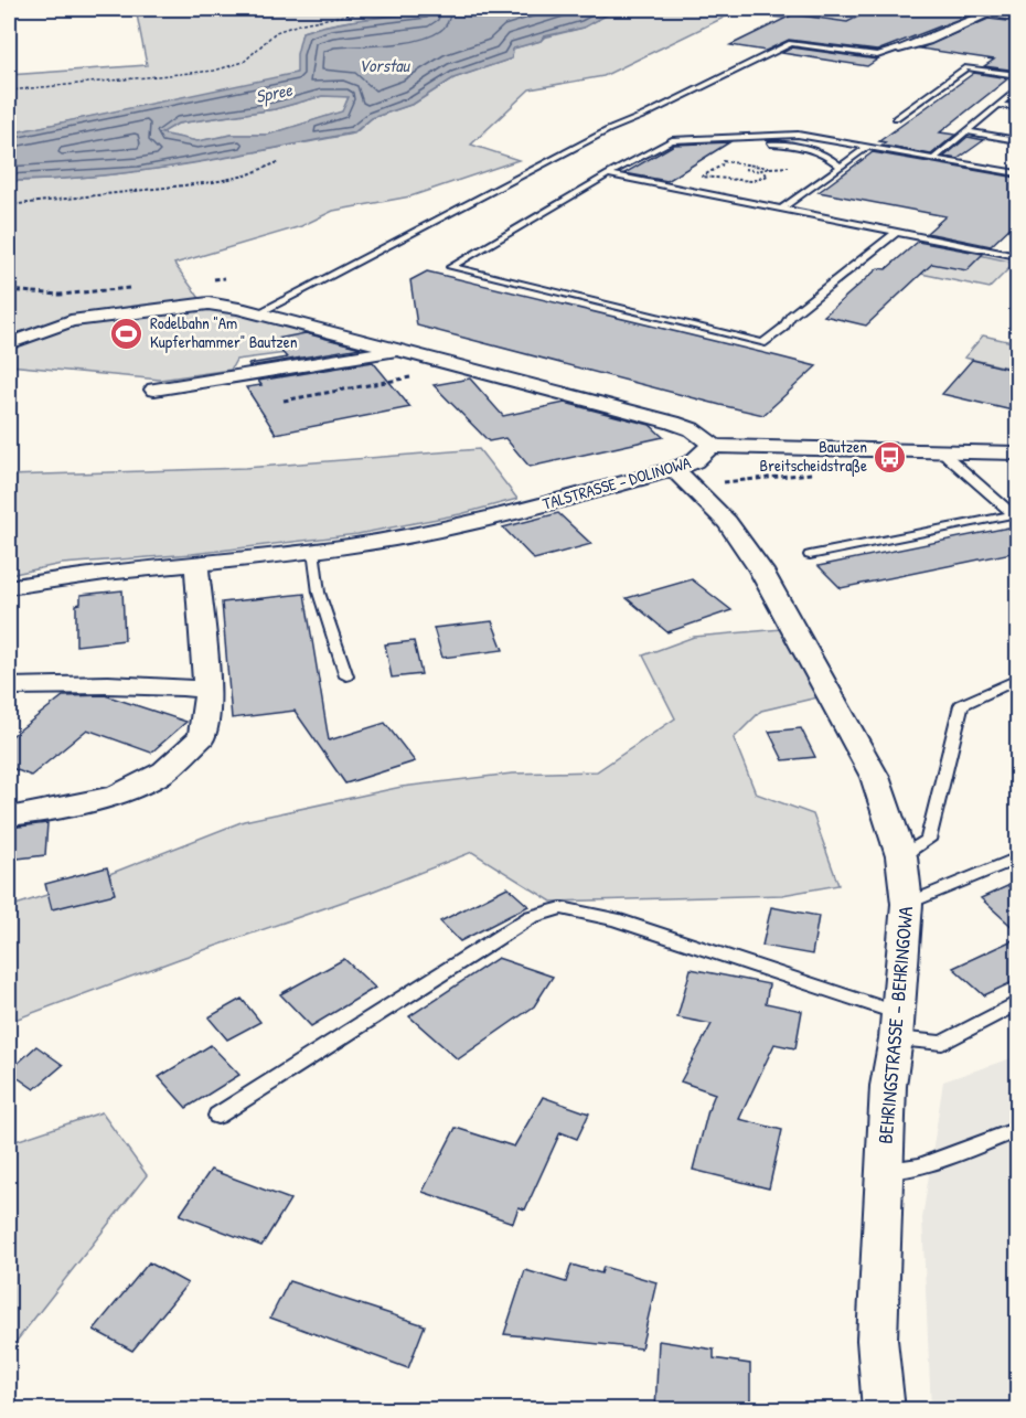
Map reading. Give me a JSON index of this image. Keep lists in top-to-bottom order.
{
  "streets": {
    "street": ["TALSTRASSE - DOLINOWA", "BEHRINGSTRASSE - BEHRINGOWA"]
  },
  "crossings": [
    ["TALSTRASSE - DOLINOWA", "BEHRINGSTRASSE - BEHRINGOWA"]
  ],
  "water": ["Vorstau", "Spree"],
  "places": {
    "sports": ["Rodelbahn \"Am Kupferhammer\" Bautzen"],
    "bus stop": ["Bautzen Breitscheidstraße"]
  }
}
